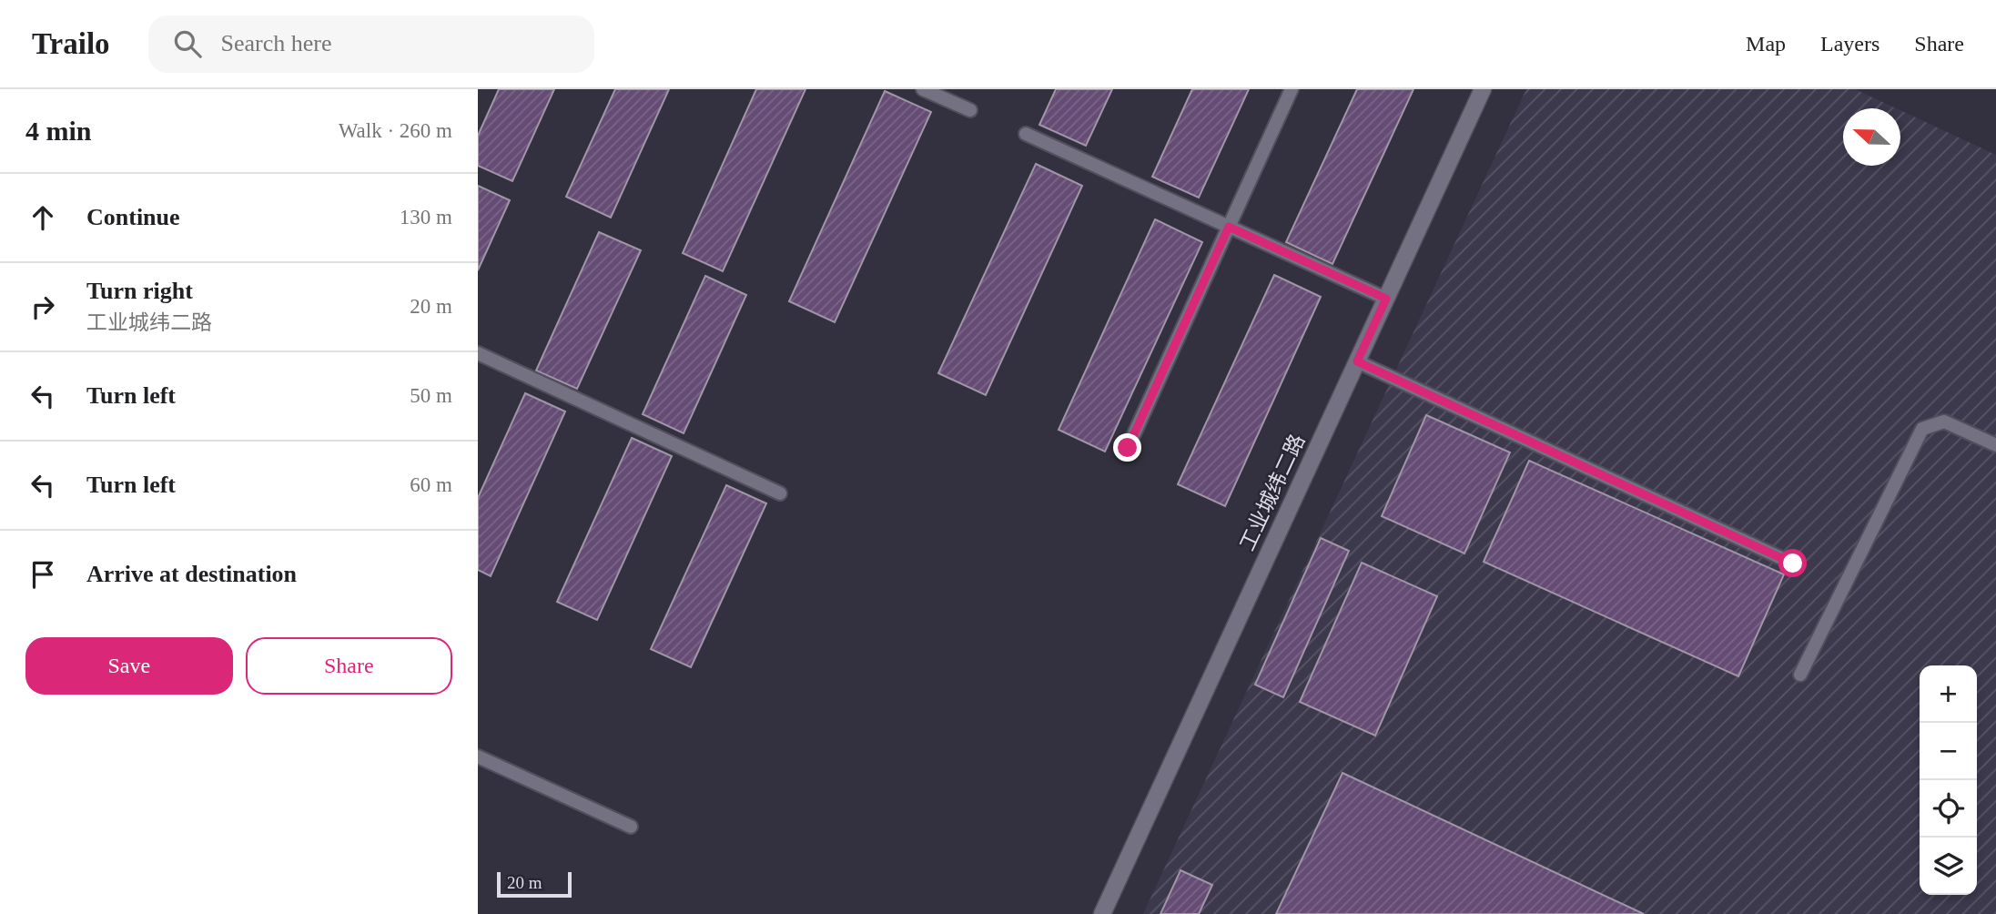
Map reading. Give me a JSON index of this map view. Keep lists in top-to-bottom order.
{
  "streets": {
    "street": ["工业城纬二路"]
  },
  "scale_bar": "20 m",
  "north": "left",
  "page": {
    "header": "Trailo",
    "search": "Search here",
    "nav": ["Map", "Layers", "Share"],
    "heading": ["4 min", "Walk · 260 m"],
    "list": [
      ["Continue", "130 m"],
      ["Turn right", "工业城纬二路", "20 m"],
      ["Turn left", "50 m"],
      ["Turn left", "60 m"],
      "Arrive at destination"
    ],
    "buttons": ["Save", "Share"],
    "map_buttons": ["+", "−"],
    "scale": "20 m"
  }
}
